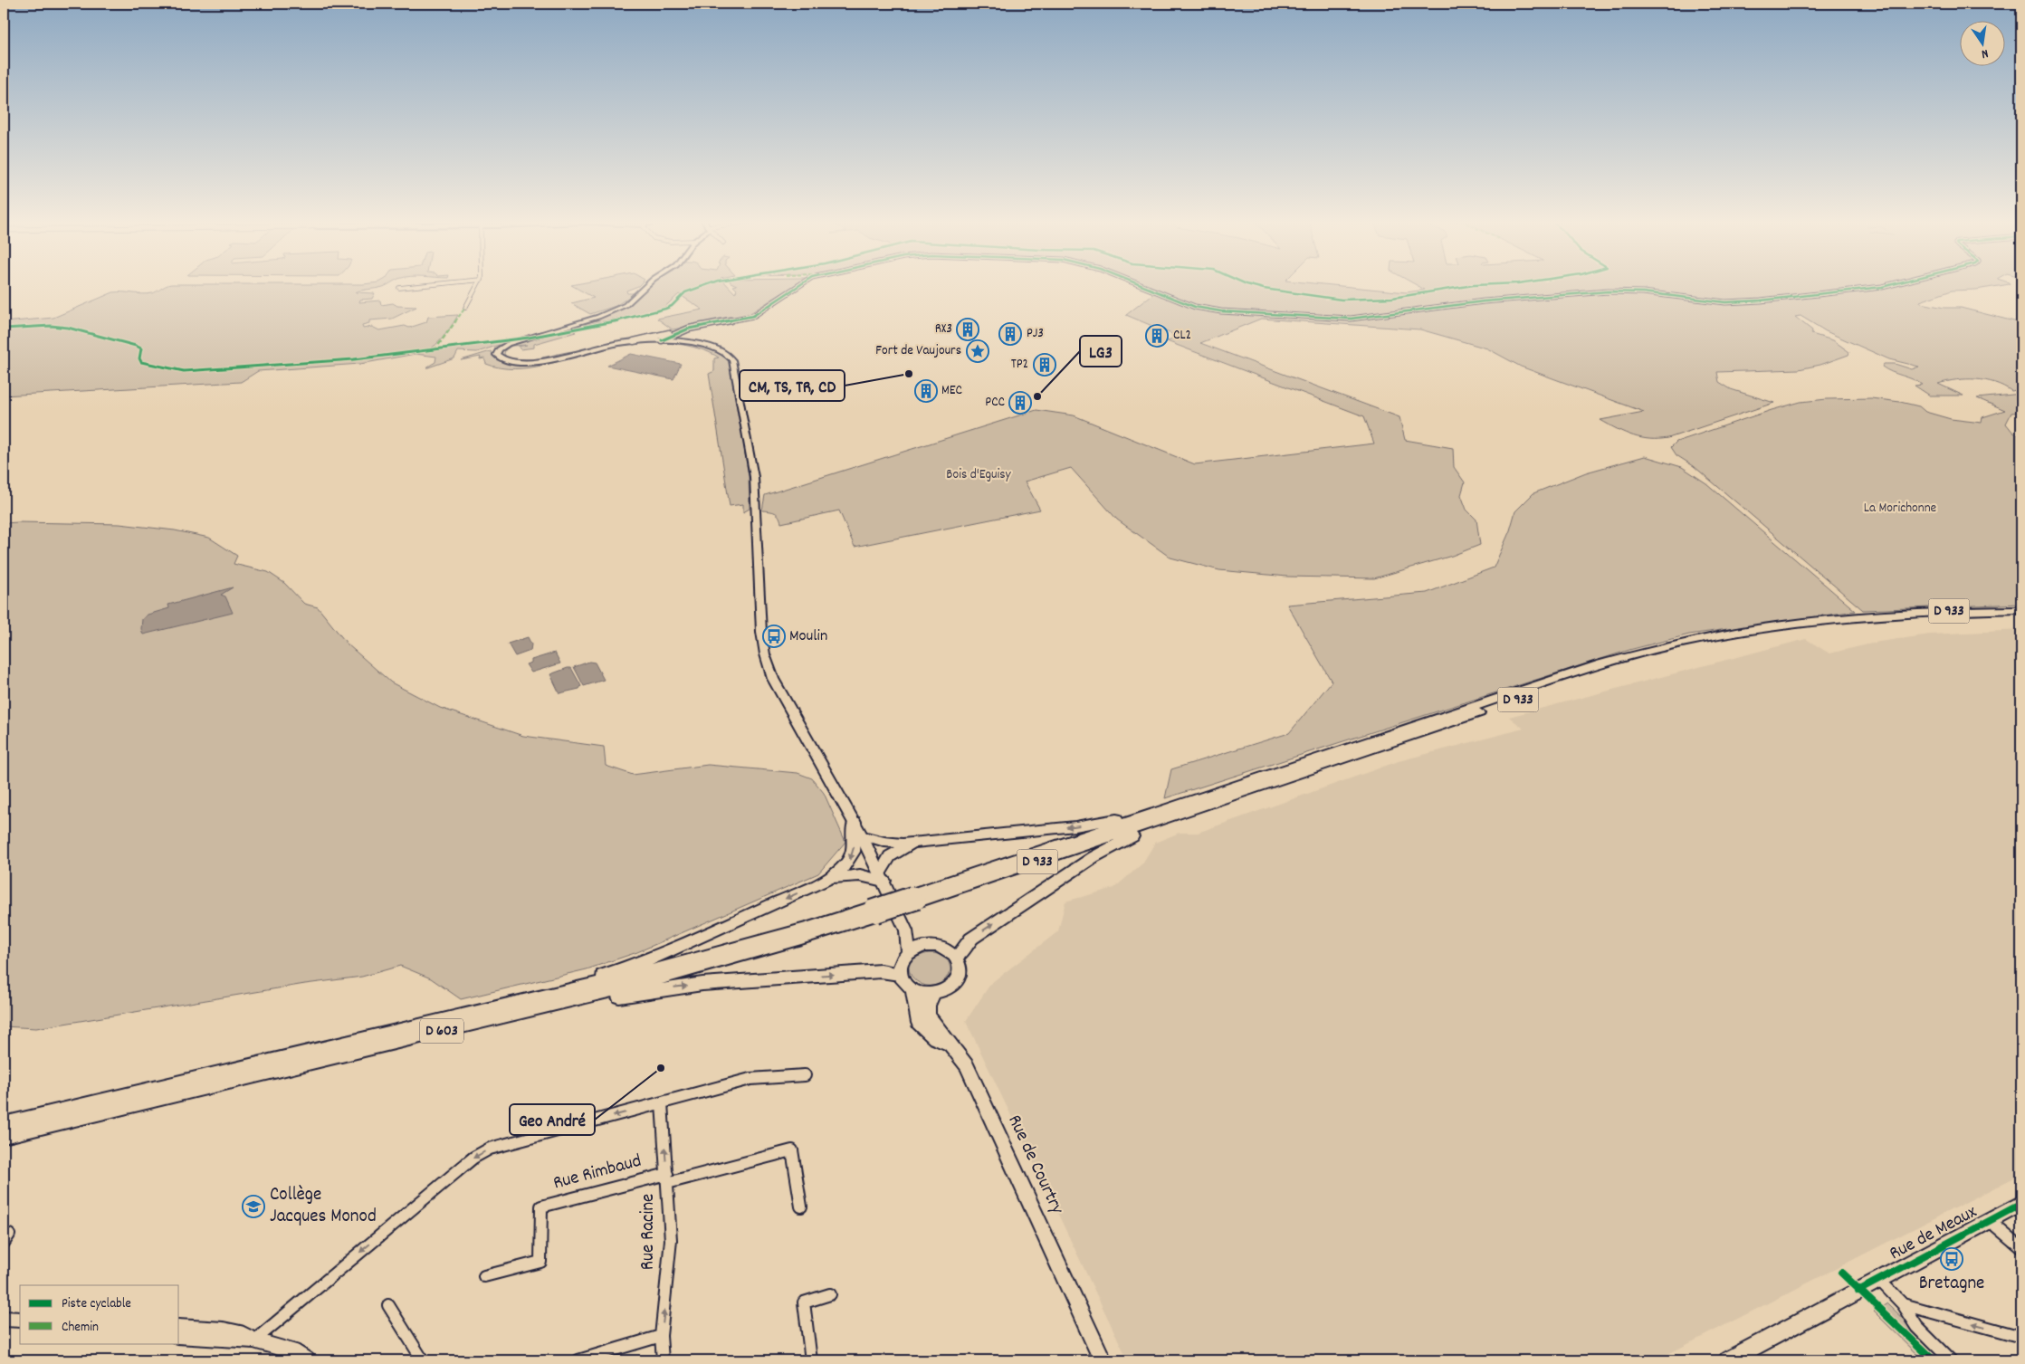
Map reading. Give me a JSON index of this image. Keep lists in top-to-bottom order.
{
  "streets": {
    "highway": ["D 933", "D 603"],
    "main road": ["Rue de Courtry", "Rue de Meaux"],
    "street": ["Rue Rimbaud", "Rue Racine"]
  },
  "crossings": [
    ["D 933", "D 603"],
    ["Rue Rimbaud", "Rue Racine"]
  ],
  "one_way": ["Rue Racine"],
  "parks": ["Bois d'Eguisy", "La Morichonne"],
  "places": {
    "building": [
      "RX3",
      "PJ3",
      "CL2",
      "TP2",
      "MEC",
      "PCC"
    ],
    "place": ["Fort de Vaujours"],
    "other": ["CM, TS, TR, CD", "LG3", "Geo André"],
    "bus stop": ["Moulin", "Bretagne"],
    "school or university": ["Collège Jacques Monod"]
  },
  "legend": ["Piste cyclable", "Chemin"],
  "north": "bottom"
}
